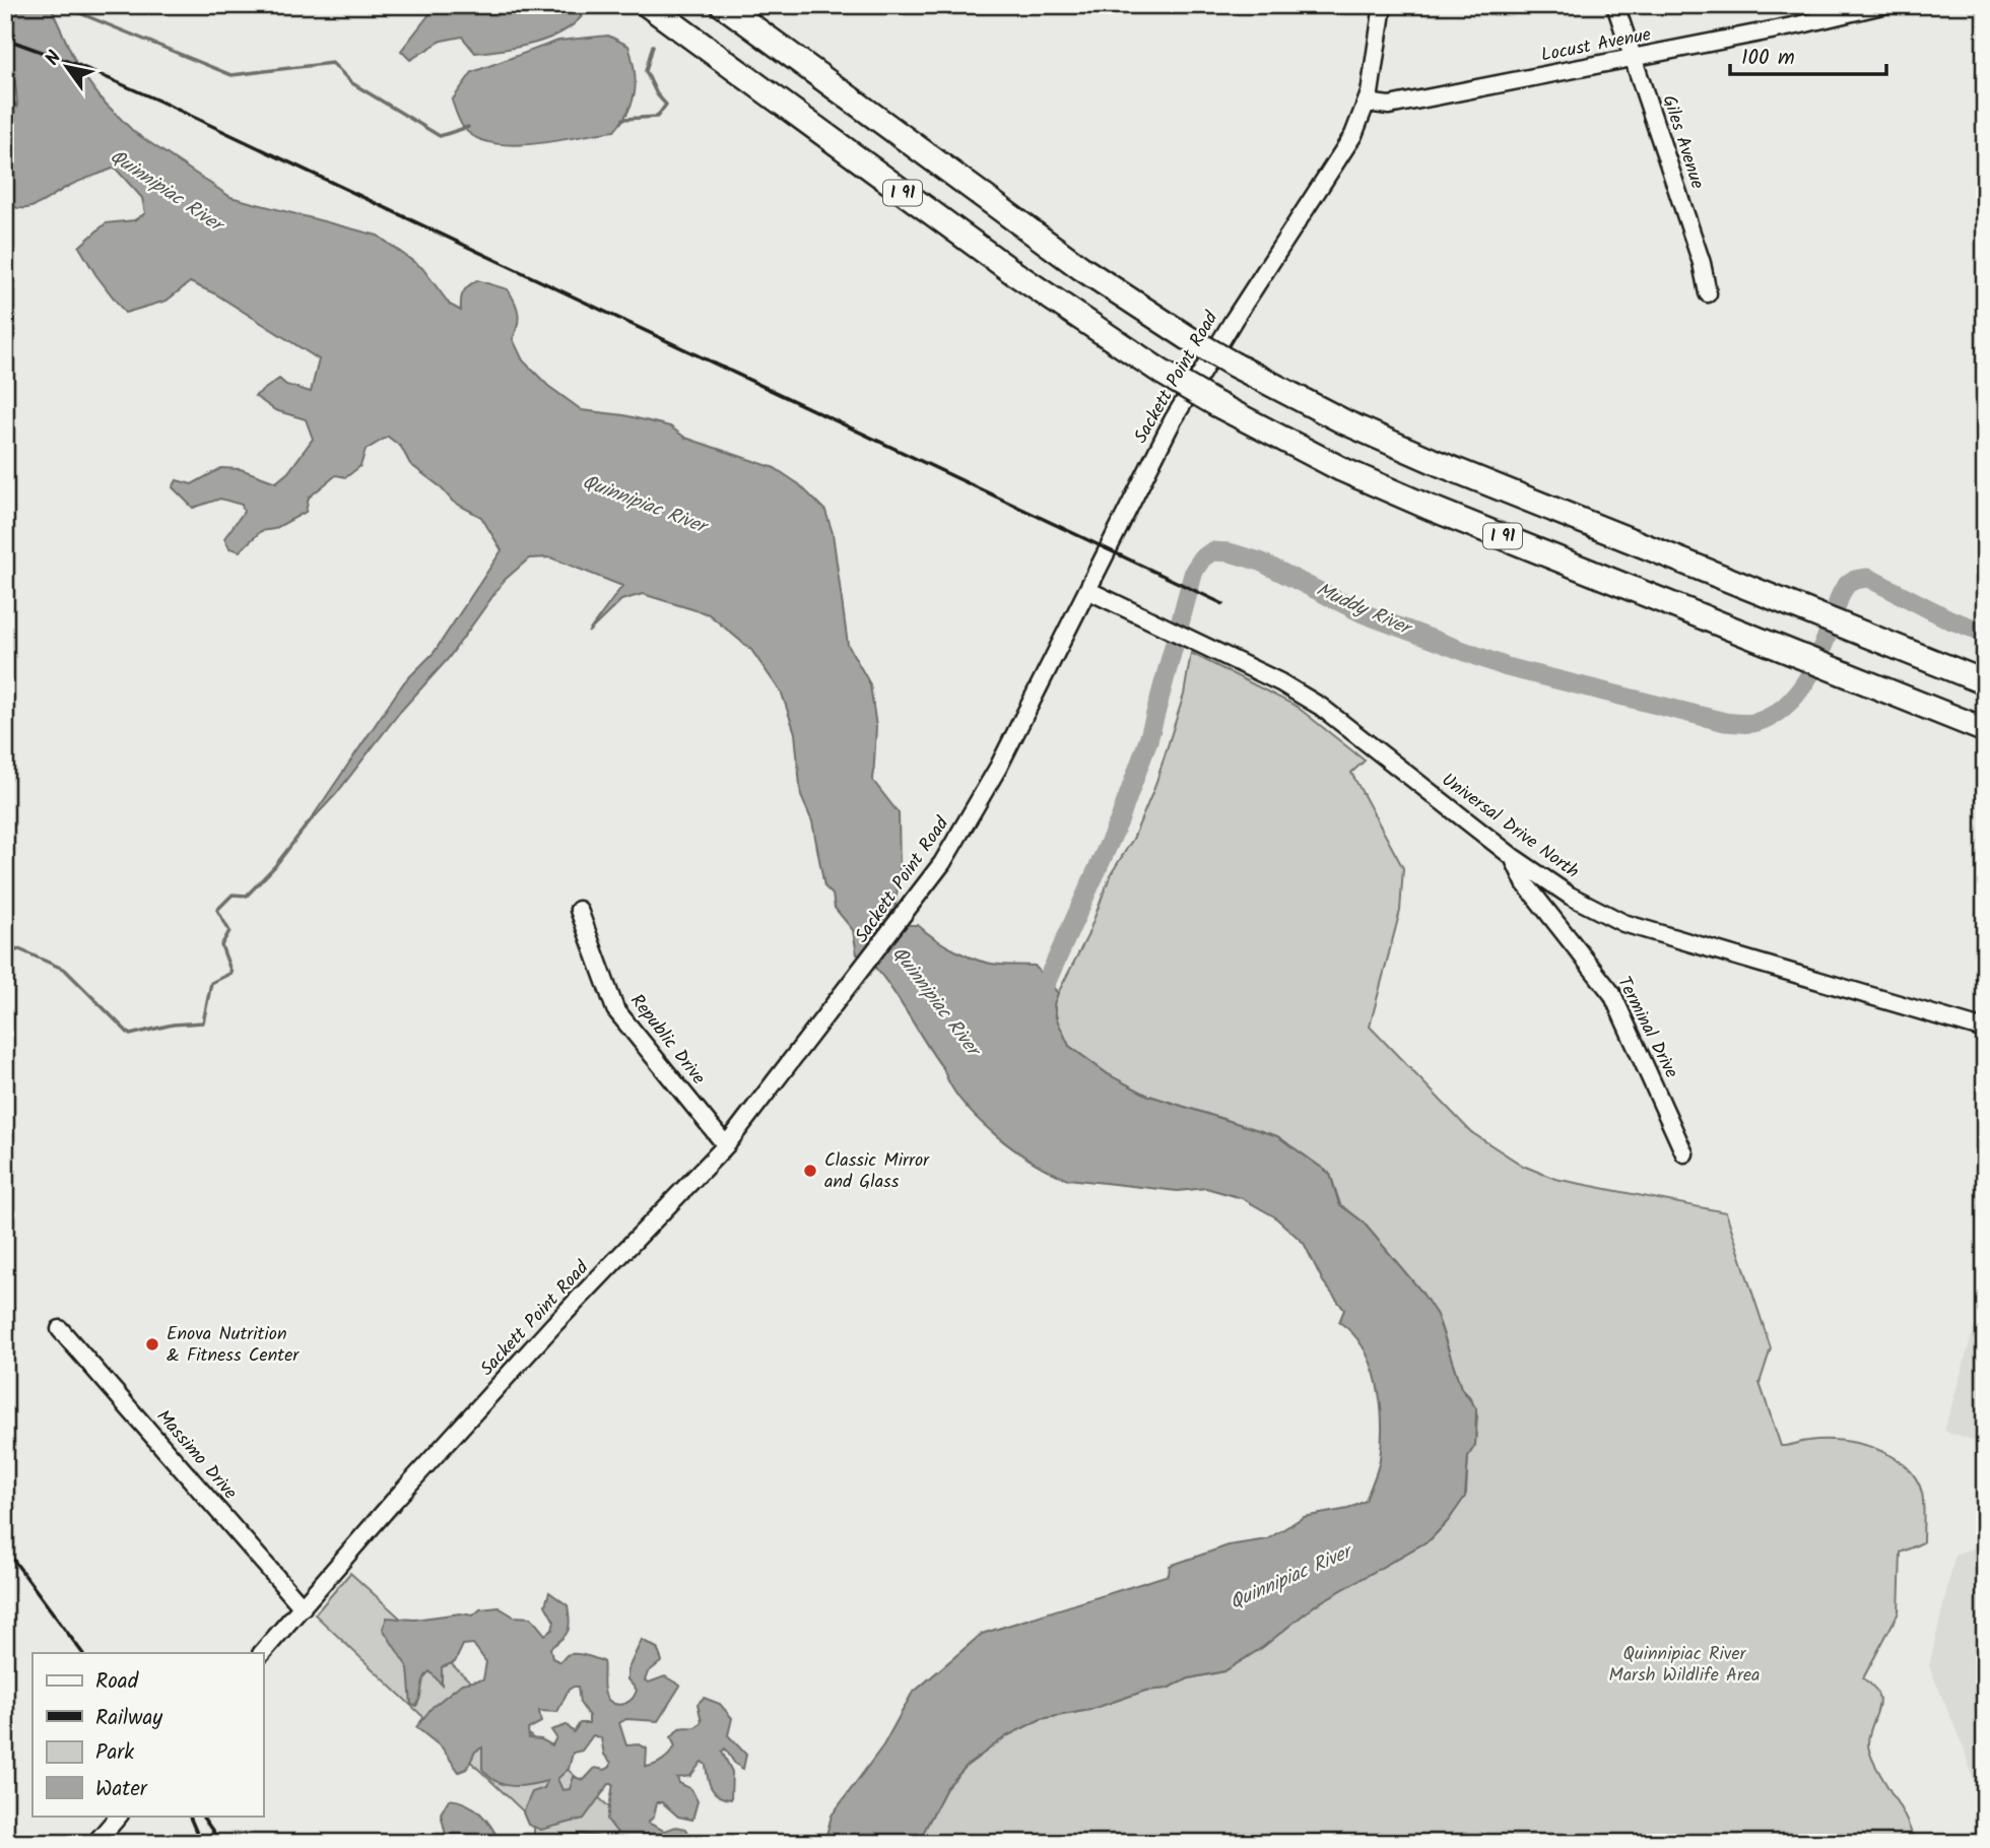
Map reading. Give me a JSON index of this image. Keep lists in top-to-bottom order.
{
  "streets": {
    "highway": ["I 91"],
    "street": [
      "Locust Avenue",
      "Giles Avenue",
      "Sackett Point Road",
      "Universal Drive North",
      "Terminal Drive",
      "Republic Drive",
      "Massimo Drive"
    ]
  },
  "crossings": [
    ["Locust Avenue", "Giles Avenue"],
    ["Locust Avenue", "Sackett Point Road"],
    ["Sackett Point Road", "Universal Drive North"],
    ["Sackett Point Road", "Republic Drive"],
    ["Sackett Point Road", "Massimo Drive"],
    ["Universal Drive North", "Terminal Drive"]
  ],
  "water": ["Quinnipiac River", "Muddy River"],
  "parks": ["Quinnipiac River Marsh Wildlife Area"],
  "places": ["Classic Mirror and Glass", "Enova Nutrition & Fitness Center"],
  "legend": [
    "Road",
    "Railway",
    "Park",
    "Water"
  ],
  "scale_bar": "100 m",
  "north": "top left"
}
